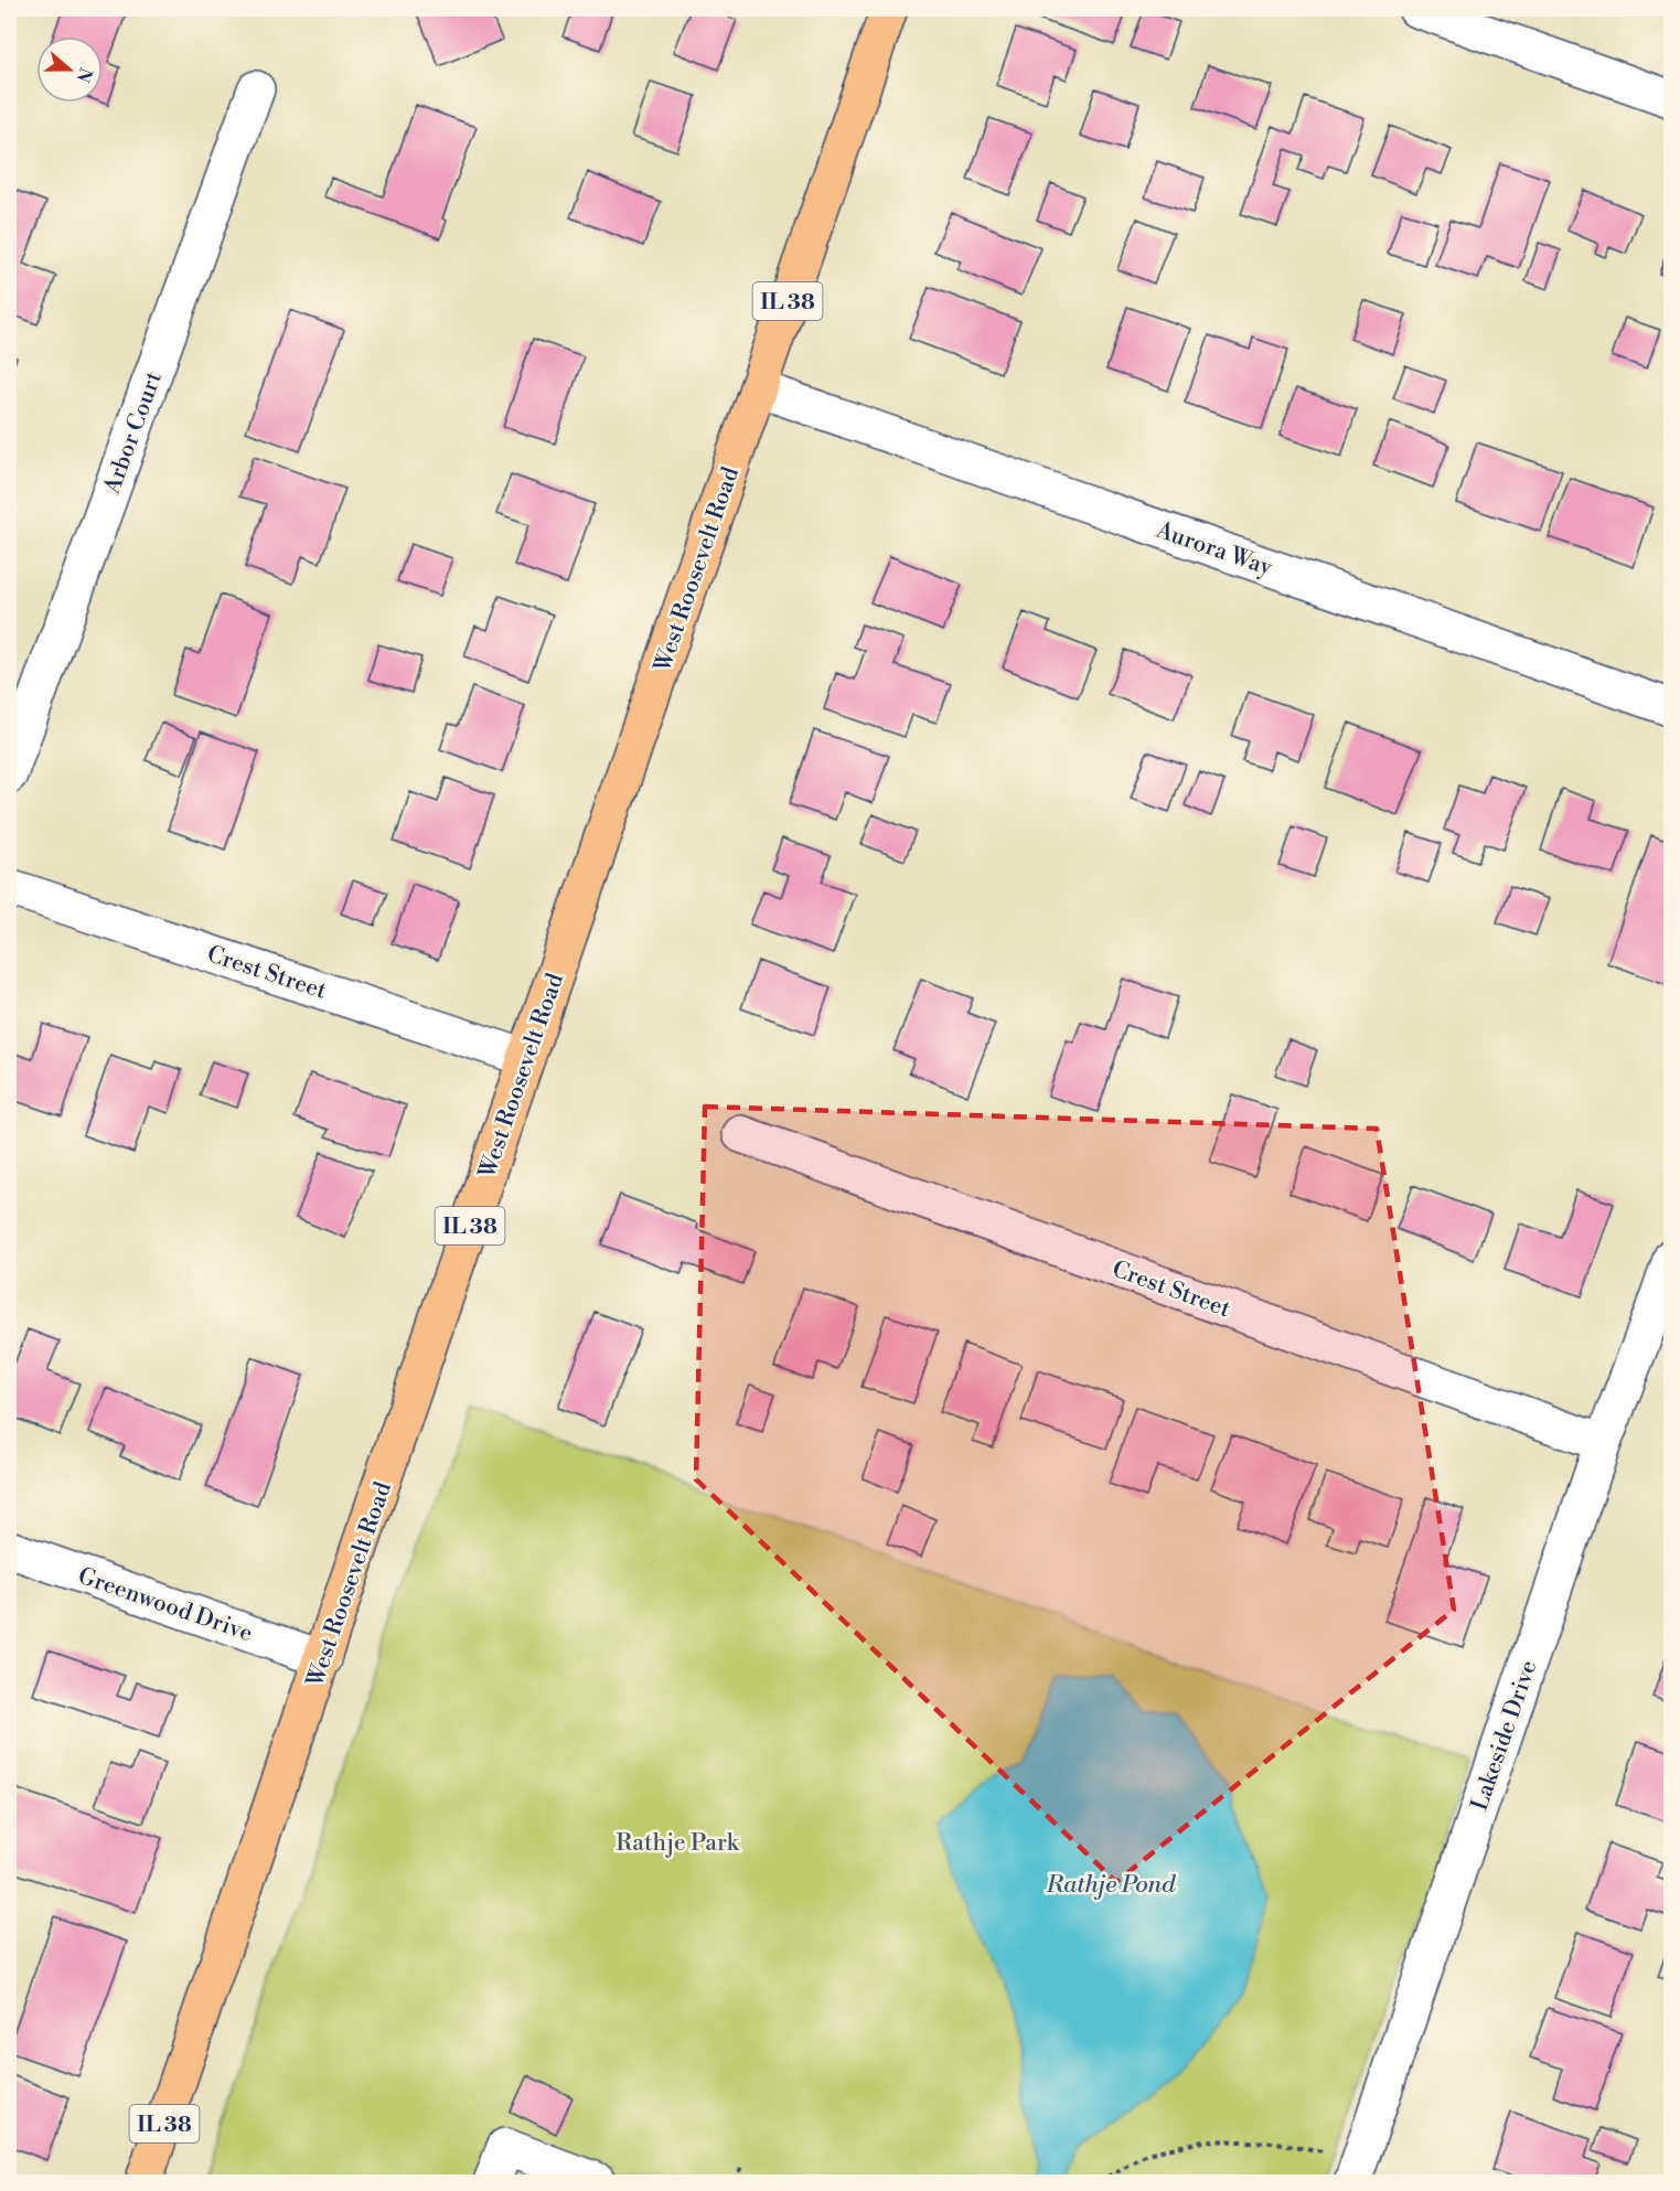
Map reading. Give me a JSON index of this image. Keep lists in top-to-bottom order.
{
  "streets": {
    "main road": ["IL 38", "West Roosevelt Road"],
    "street": [
      "Arbor Court",
      "Aurora Way",
      "Crest Street",
      "Greenwood Drive",
      "Lakeside Drive"
    ]
  },
  "crossings": [
    ["Aurora Way", "West Roosevelt Road"],
    ["West Roosevelt Road", "Crest Street"],
    ["West Roosevelt Road", "Greenwood Drive"],
    ["Crest Street", "Lakeside Drive"]
  ],
  "water": ["Rathje Pond"],
  "parks": ["Rathje Park"],
  "north": "right"
}
